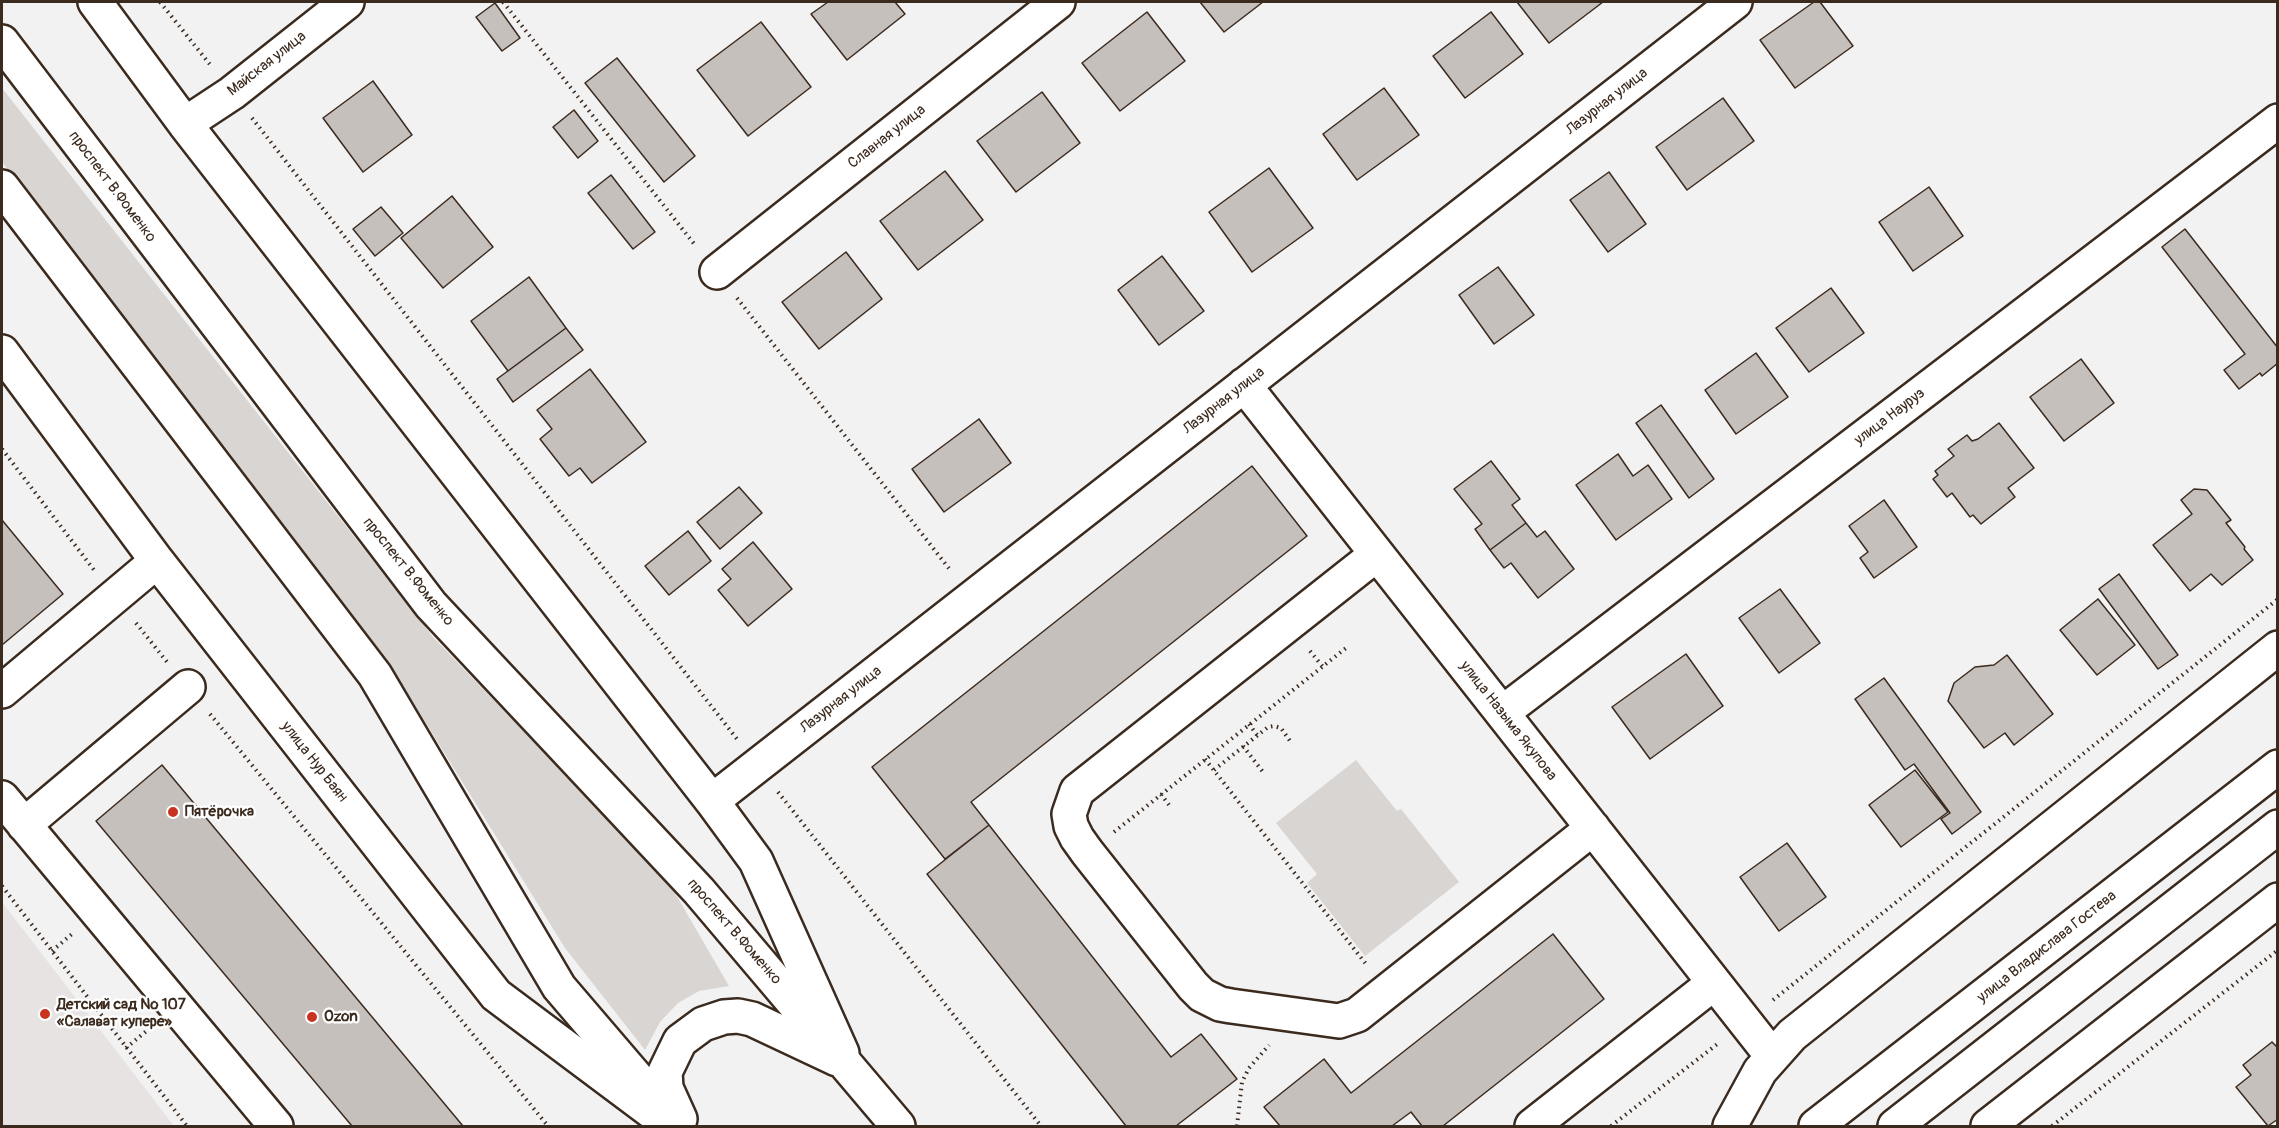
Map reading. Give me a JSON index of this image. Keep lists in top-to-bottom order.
{
  "streets": {
    "street": [
      "Майская улица",
      "Лазурная улица",
      "Славная улица",
      "проспект В.Фоменко",
      "улица Науруз",
      "улица Назыма Якупова",
      "улица Нур Баян",
      "улица Владислава Гостева"
    ]
  },
  "crossings": [
    ["Лазурная улица", "улица Назыма Якупова"],
    ["улица Науруз", "улица Назыма Якупова"]
  ],
  "places": ["Пятёрочка", "Детский сад № 107 «Салават купере»", "Ozon"]
}
